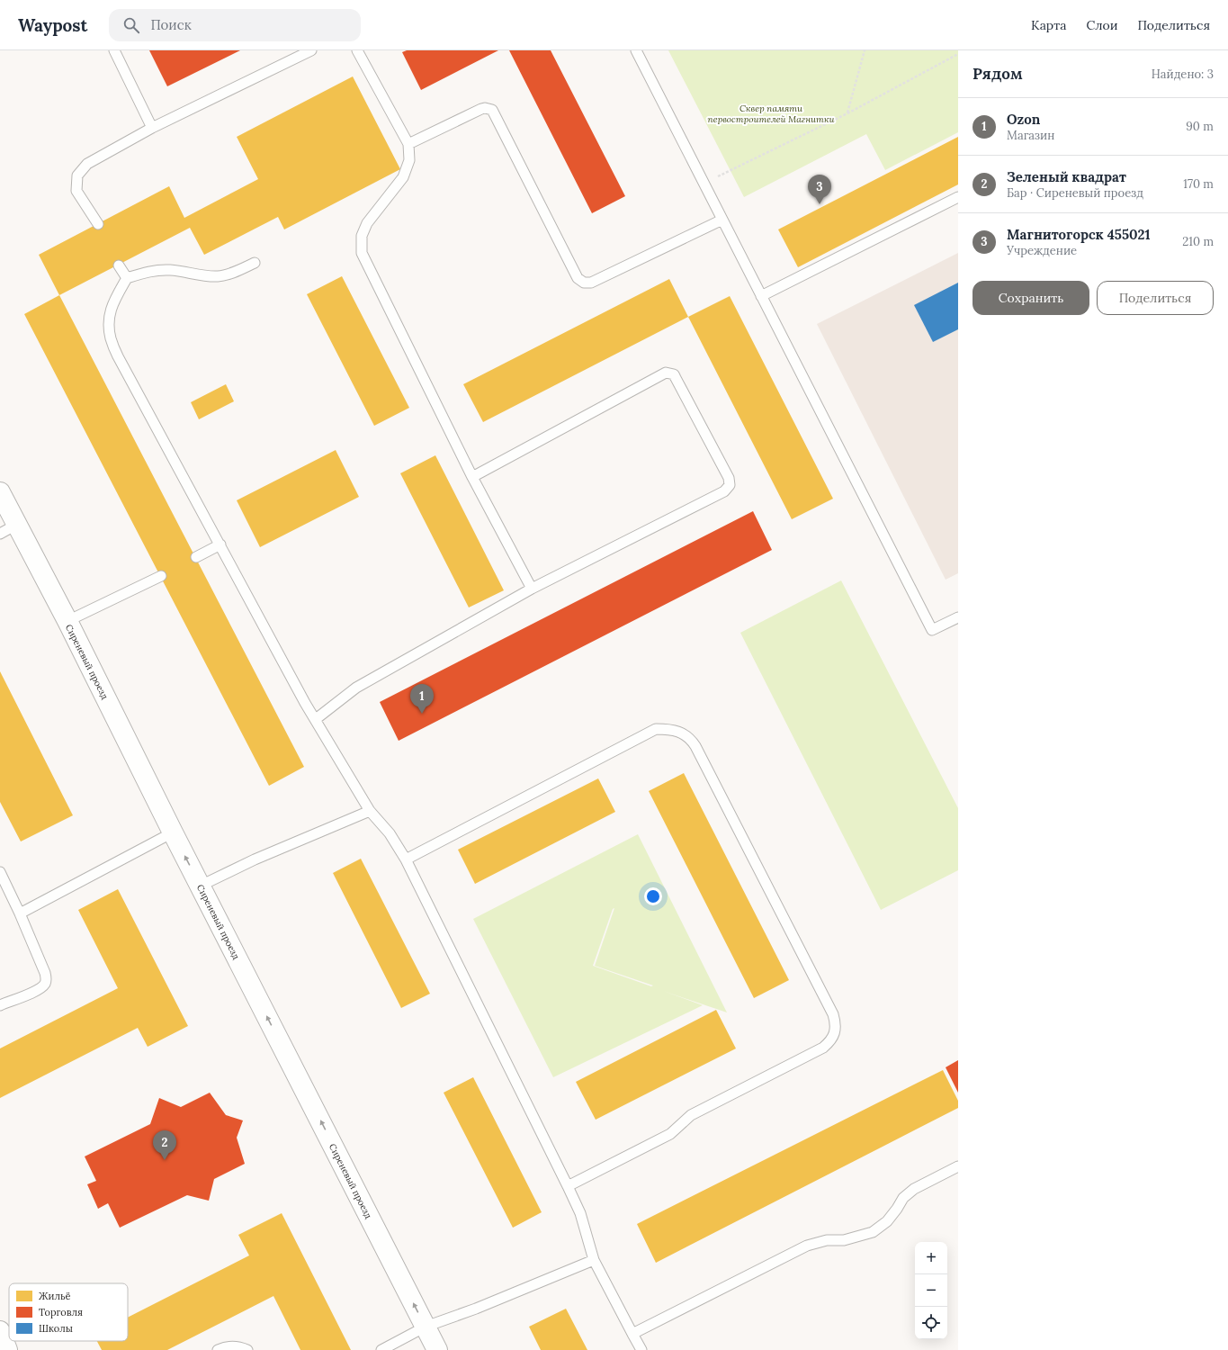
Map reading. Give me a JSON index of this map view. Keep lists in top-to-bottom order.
{
  "streets": {
    "main road": ["Сиреневый проезд"]
  },
  "one_way": ["Сиреневый проезд"],
  "parks": ["Сквер памяти первостроителей Магнитки"],
  "legend": ["Жильё", "Торговля", "Школы"],
  "page": {
    "header": "Waypost",
    "search": "Поиск",
    "nav": ["Карта", "Слои", "Поделиться"],
    "heading": ["Рядом", "Найдено: 3"],
    "list": [
      {
        "mark": "1",
        "name": "Ozon",
        "note": "Магазин",
        "value": "90 m"
      },
      {
        "mark": "2",
        "name": "Зеленый квадрат",
        "note": "Бар · Сиреневый проезд",
        "value": "170 m"
      },
      {
        "mark": "3",
        "name": "Магнитогорск 455021",
        "note": "Учреждение",
        "value": "210 m"
      }
    ],
    "pins": ["3", "1", "2"],
    "buttons": ["Сохранить", "Поделиться"],
    "map_buttons": ["+", "−"]
  }
}
